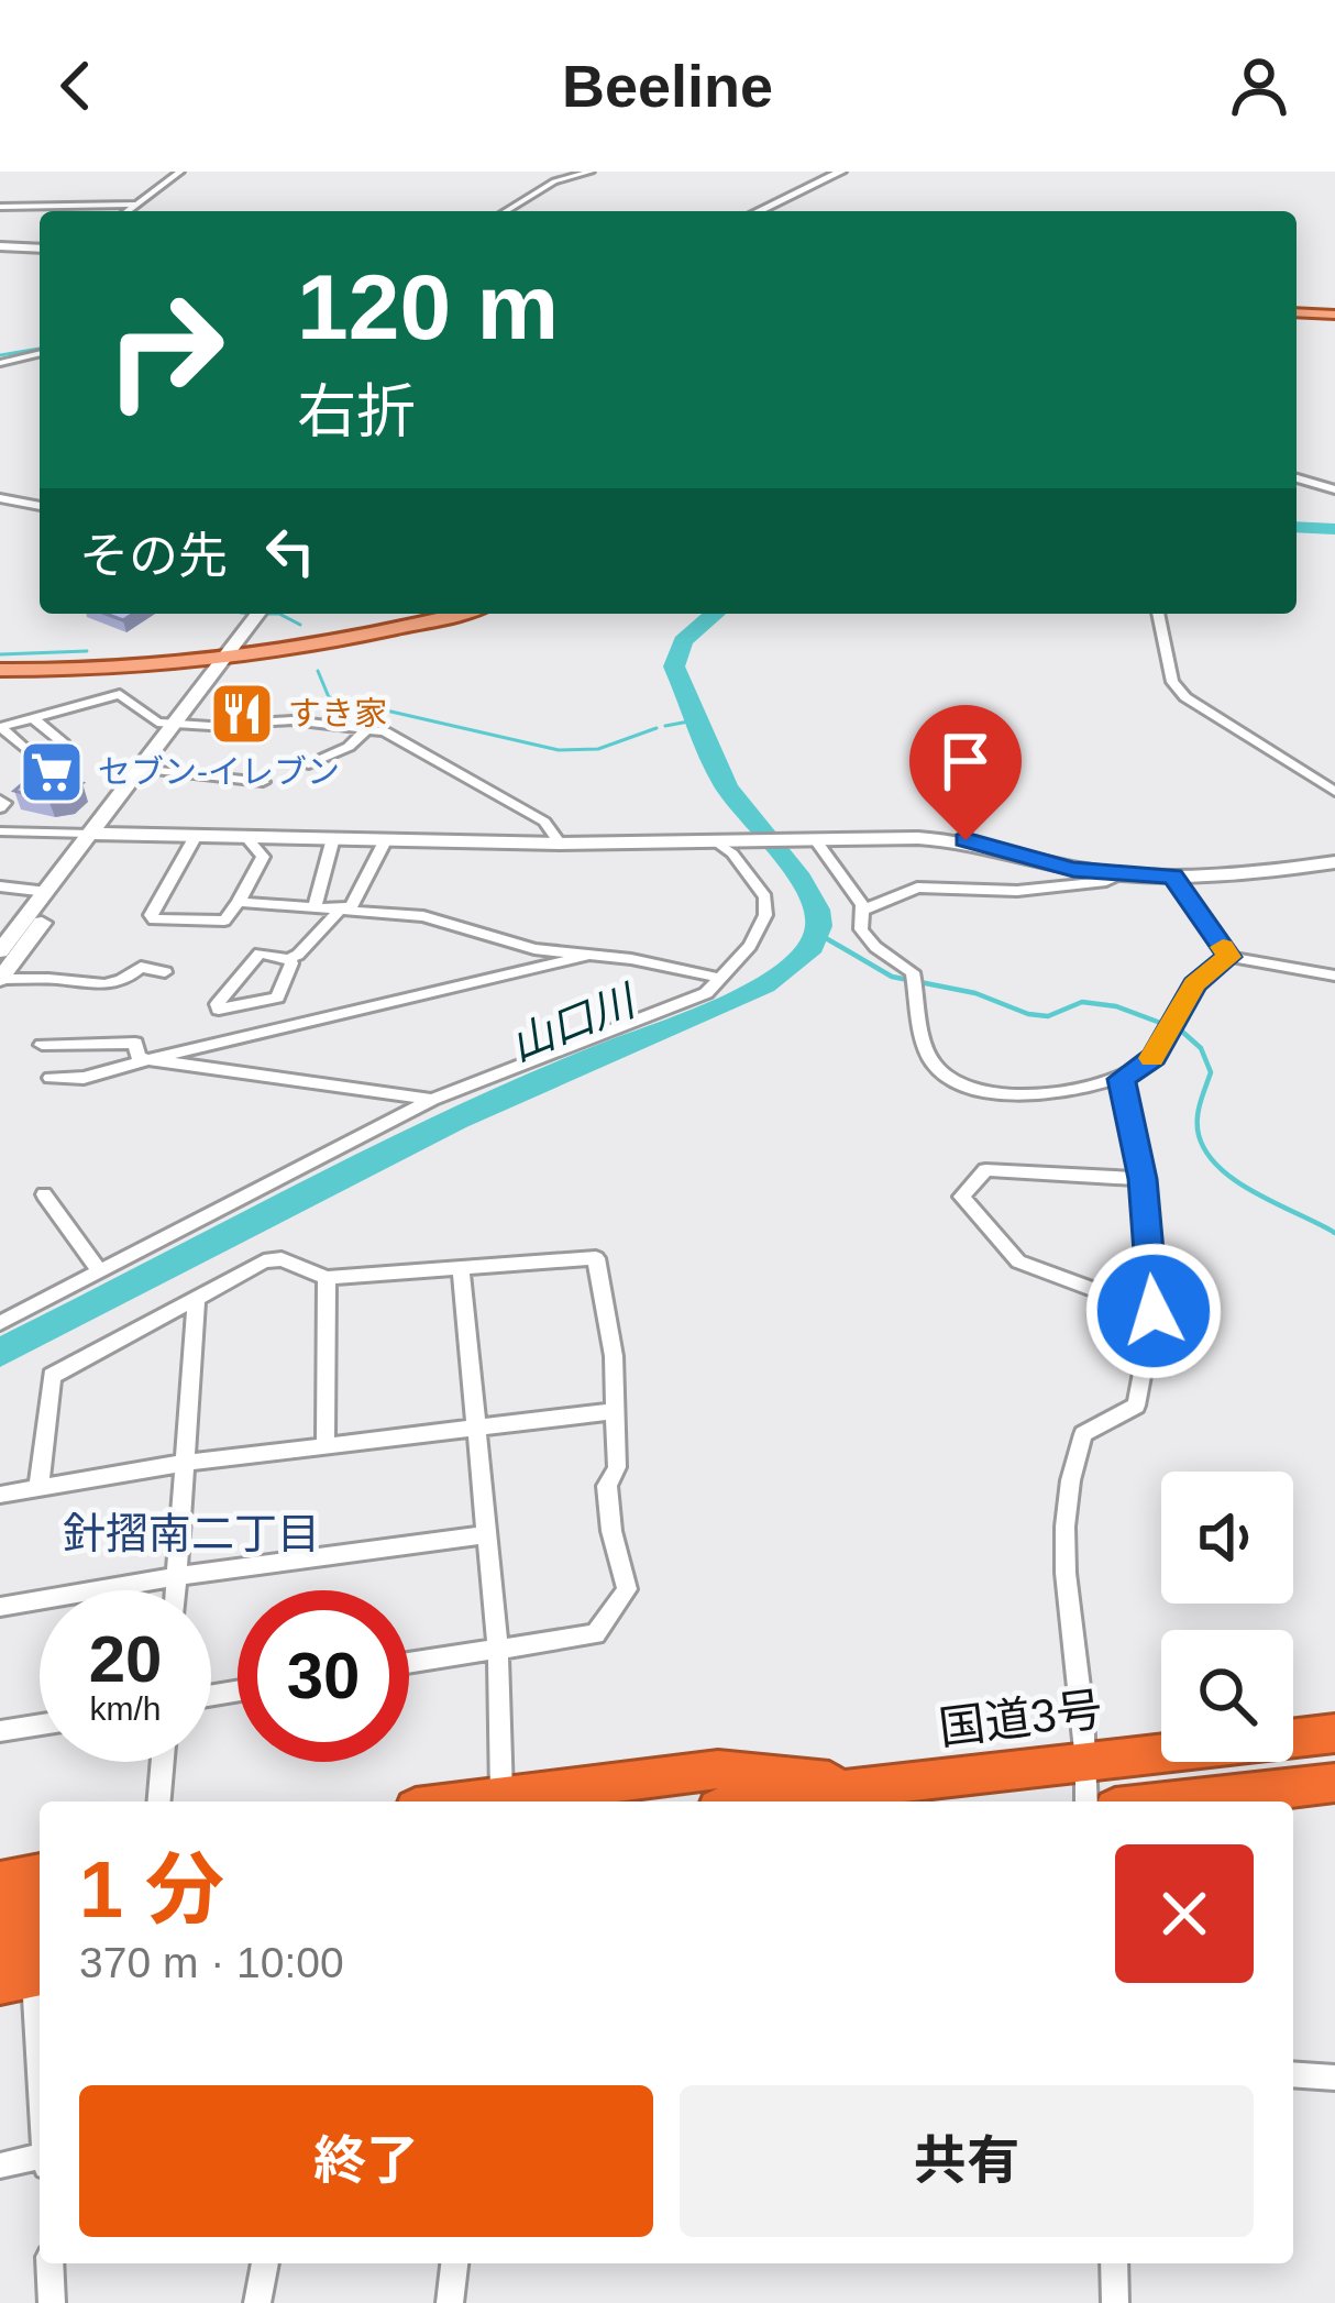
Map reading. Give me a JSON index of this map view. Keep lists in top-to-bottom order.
{
  "streets": {
    "highway": ["国道3号"]
  },
  "districts": ["針摺南二丁目"],
  "water": ["山口川"],
  "places": {
    "restaurant": ["すき家"],
    "supermarket": ["セブン-イレブン"]
  },
  "page": {
    "header": "Beeline",
    "turn": ["120 m", "右折"],
    "then": "その先",
    "speed": "20 km/h",
    "limit": "30",
    "heading": ["1 分", "370 m · 10:00"],
    "buttons": ["終了", "共有"]
  }
}
